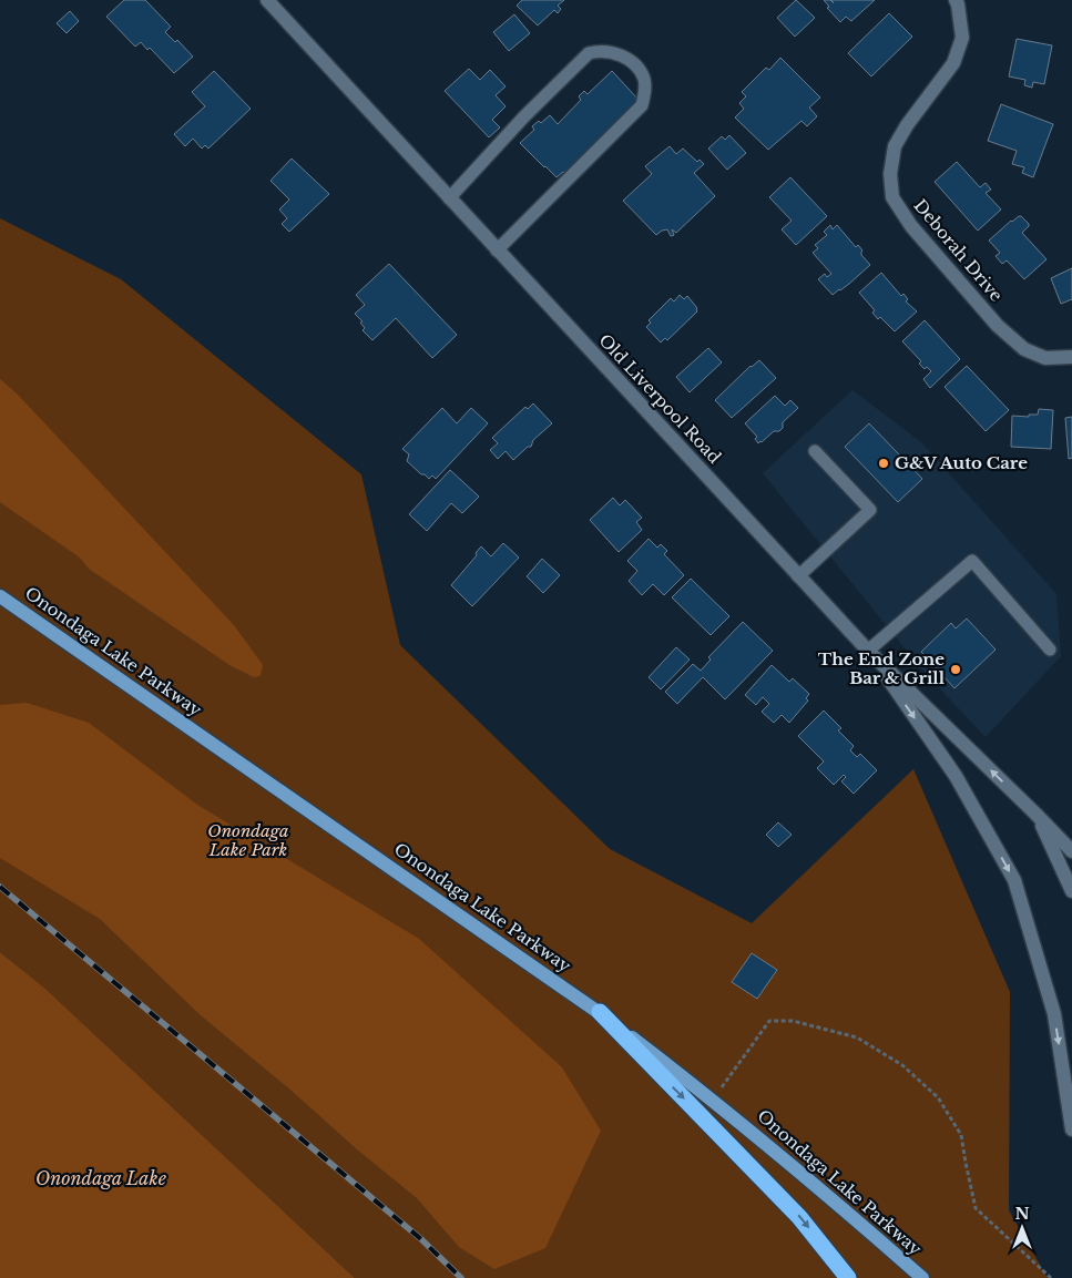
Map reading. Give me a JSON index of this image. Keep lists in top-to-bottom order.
{
  "streets": {
    "main road": ["Deborah Drive", "Old Liverpool Road", "Onondaga Lake Parkway"]
  },
  "water": ["Onondaga Lake"],
  "parks": ["Onondaga Lake Park"],
  "places": ["G&V Auto Care", "The End Zone Bar & Grill"],
  "north": "top"
}
